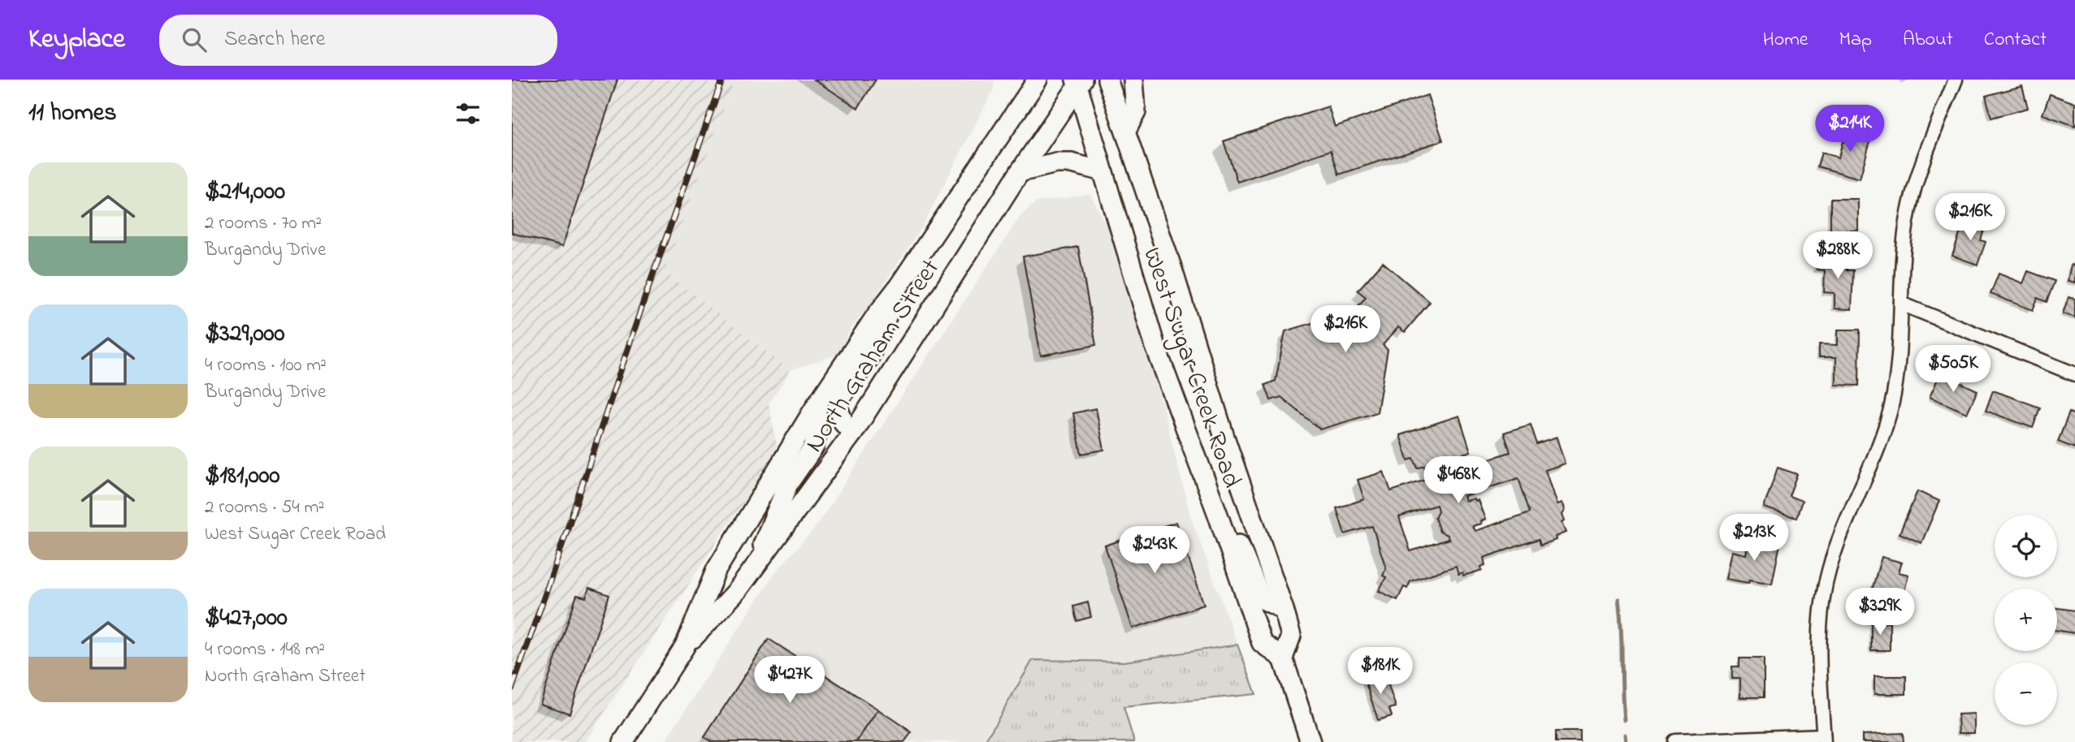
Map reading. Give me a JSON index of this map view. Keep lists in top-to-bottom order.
{
  "streets": {
    "main road": ["North Graham Street", "West Sugar Creek Road"]
  },
  "crossings": [
    ["North Graham Street", "West Sugar Creek Road"]
  ],
  "page": {
    "header": "Keyplace",
    "search": "Search here",
    "nav": [
      "Home",
      "Map",
      "About",
      "Contact"
    ],
    "heading": "11 homes",
    "price": [
      "$214K",
      "$216K",
      "$288K",
      "$216K",
      "$505K",
      "$468K",
      "$213K",
      "$243K",
      "$329K",
      "$181K",
      "$427K"
    ],
    "list": [
      {
        "name": "$214,000",
        "note": "2 rooms · 70 m² · Burgandy Drive"
      },
      {
        "name": "$329,000",
        "note": "4 rooms · 100 m² · Burgandy Drive"
      },
      {
        "name": "$181,000",
        "note": "2 rooms · 54 m² · West Sugar Creek Road"
      },
      {
        "name": "$427,000",
        "note": "4 rooms · 148 m² · North Graham Street"
      }
    ],
    "map_buttons": ["+", "−"]
  }
}
